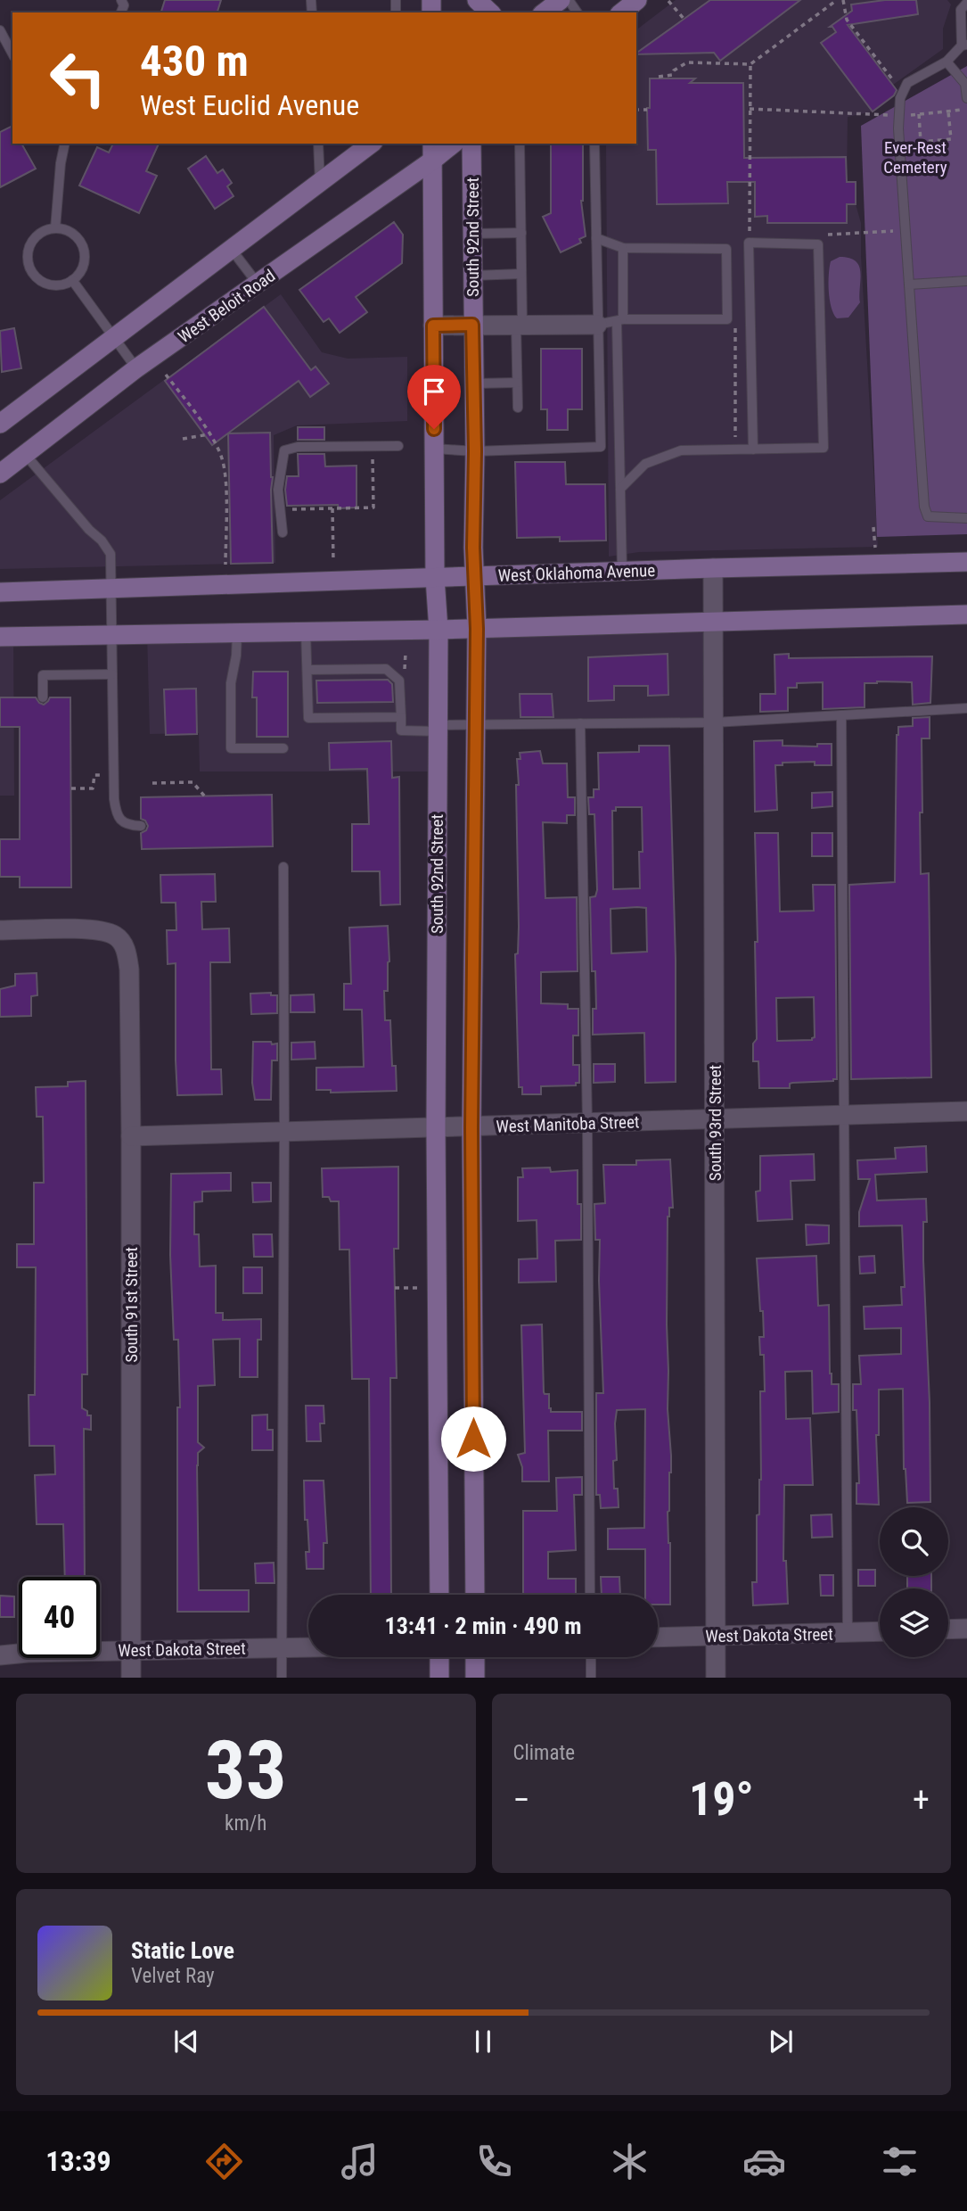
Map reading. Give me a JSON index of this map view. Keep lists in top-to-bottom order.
{
  "streets": {
    "main road": ["South 92nd Street", "West Beloit Road", "West Oklahoma Avenue"],
    "street": [
      "South 93rd Street",
      "West Manitoba Street",
      "South 91st Street",
      "West Dakota Street"
    ]
  },
  "crossings": [
    ["South 92nd Street", "West Beloit Road"],
    ["South 92nd Street", "West Oklahoma Avenue"],
    ["South 92nd Street", "West Manitoba Street"],
    ["West Oklahoma Avenue", "South 93rd Street"],
    ["South 93rd Street", "West Manitoba Street"],
    ["South 93rd Street", "West Dakota Street"],
    ["West Manitoba Street", "South 91st Street"],
    ["South 91st Street", "West Dakota Street"]
  ],
  "parks": ["Ever-Rest Cemetery"],
  "page": {
    "turn": ["430 m", "West Euclid Avenue"],
    "limit": "40",
    "trip": "13:41 · 2 min · 490 m",
    "tile": [
      ["33", "km/h"],
      "Climate"
    ],
    "heat": ["−", "19°", "+"],
    "song": ["Static Love", "Velvet Ray"],
    "tabs": "13:39"
  }
}
